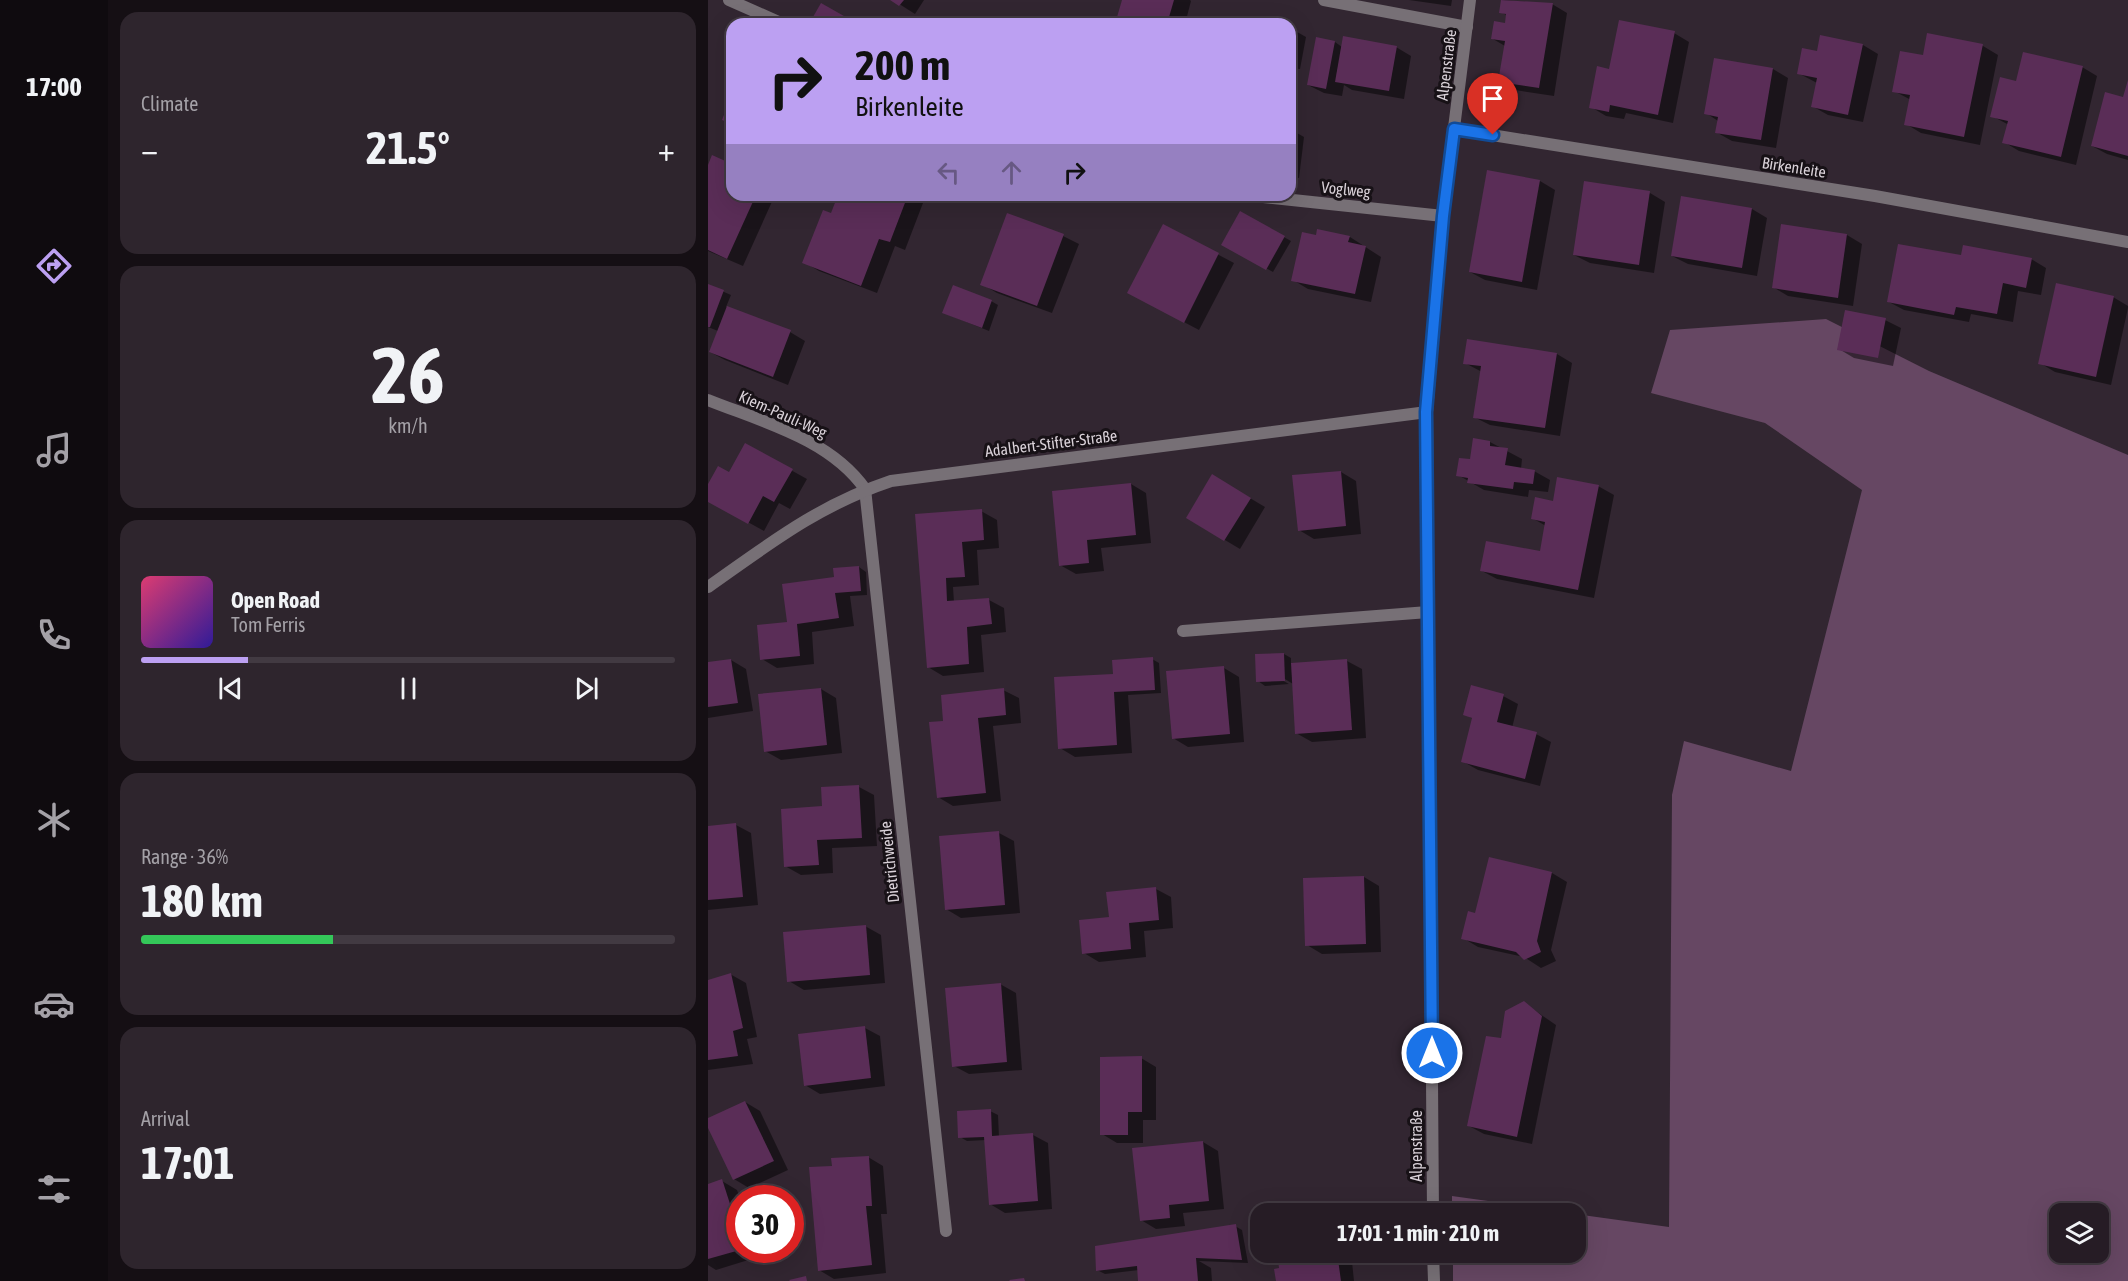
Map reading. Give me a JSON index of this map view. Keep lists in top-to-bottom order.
{
  "streets": {
    "street": [
      "Alpenstraße",
      "Birkenleite",
      "Voglweg",
      "Kiem-Pauli-Weg",
      "Adalbert-Stifter-Straße",
      "Dietrichweide"
    ]
  },
  "crossings": [
    ["Alpenstraße", "Birkenleite"],
    ["Alpenstraße", "Voglweg"],
    ["Alpenstraße", "Adalbert-Stifter-Straße"],
    ["Kiem-Pauli-Weg", "Adalbert-Stifter-Straße"],
    ["Kiem-Pauli-Weg", "Dietrichweide"],
    ["Adalbert-Stifter-Straße", "Dietrichweide"]
  ],
  "page": {
    "tabs": "17:00",
    "tile": [
      "Climate",
      ["26", "km/h"],
      ["Range · 36%", "180 km"],
      ["Arrival", "17:01"]
    ],
    "turn": ["200 m", "Birkenleite"],
    "heat": ["−", "21.5°", "+"],
    "song": ["Open Road", "Tom Ferris"],
    "limit": "30",
    "trip": "17:01 · 1 min · 210 m"
  }
}
